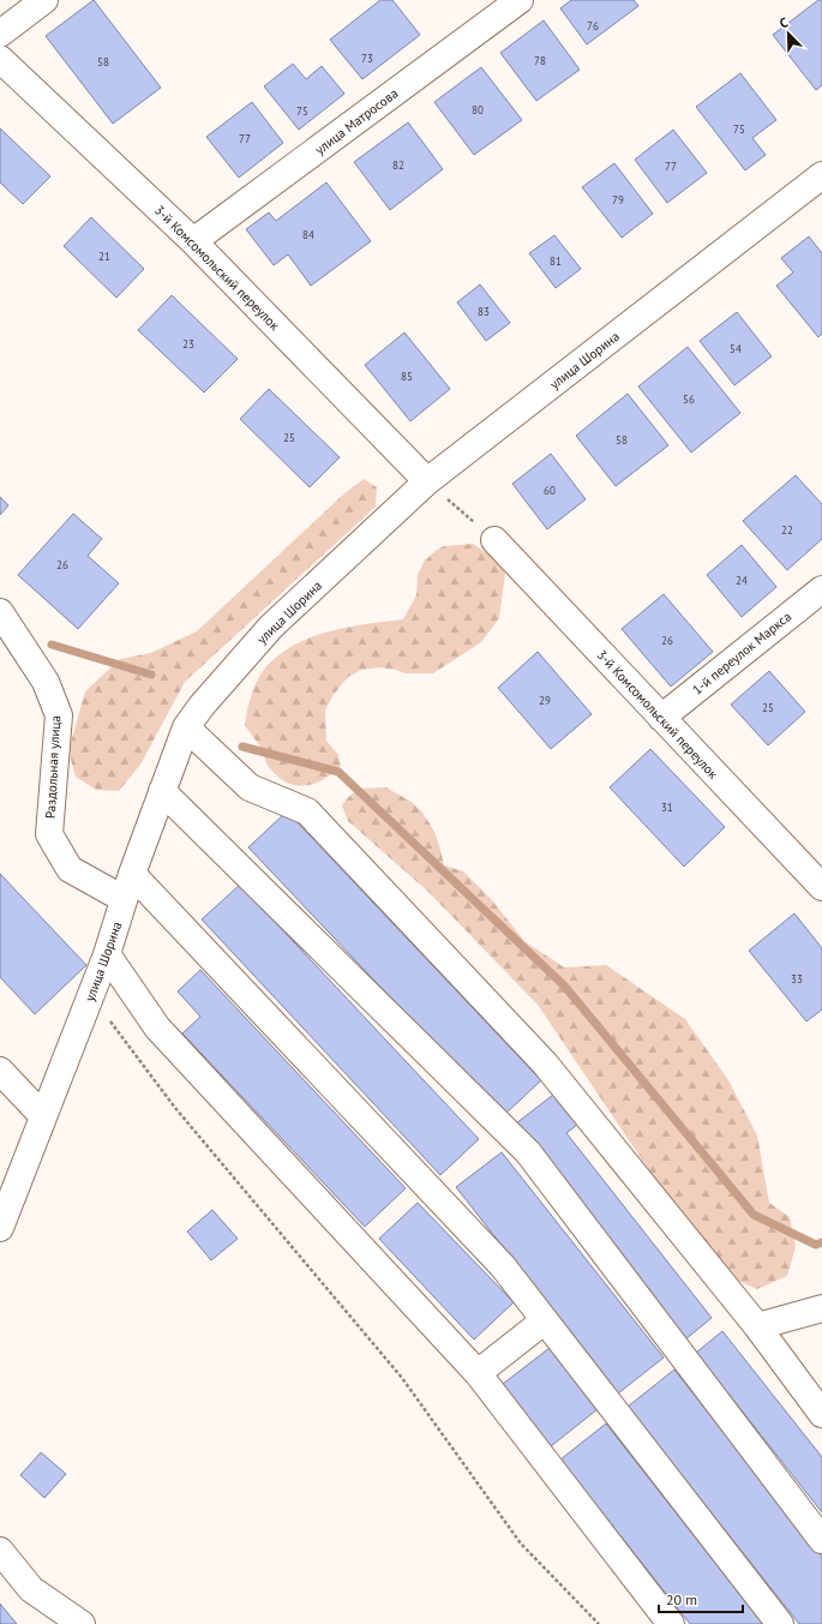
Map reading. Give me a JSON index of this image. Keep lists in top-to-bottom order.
{
  "streets": {
    "street": [
      "улица Матросова",
      "3-й Комсомольский переулок",
      "улица Шорина",
      "1-й переулок Маркса",
      "Раздольная улица"
    ]
  },
  "crossings": [
    ["улица Матросова", "3-й Комсомольский переулок"],
    ["3-й Комсомольский переулок", "улица Шорина"],
    ["3-й Комсомольский переулок", "1-й переулок Маркса"],
    ["улица Шорина", "Раздольная улица"]
  ],
  "house_numbers": [
    "76",
    "73",
    "78",
    "58",
    "80",
    "75",
    "75",
    "77",
    "82",
    "77",
    "79",
    "84",
    "21",
    "81",
    "83",
    "23",
    "54",
    "85",
    "56",
    "25",
    "58",
    "60",
    "22",
    "26",
    "24",
    "26",
    "29",
    "25",
    "31",
    "33"
  ],
  "scale_bar": "20 m",
  "north": "top left"
}
